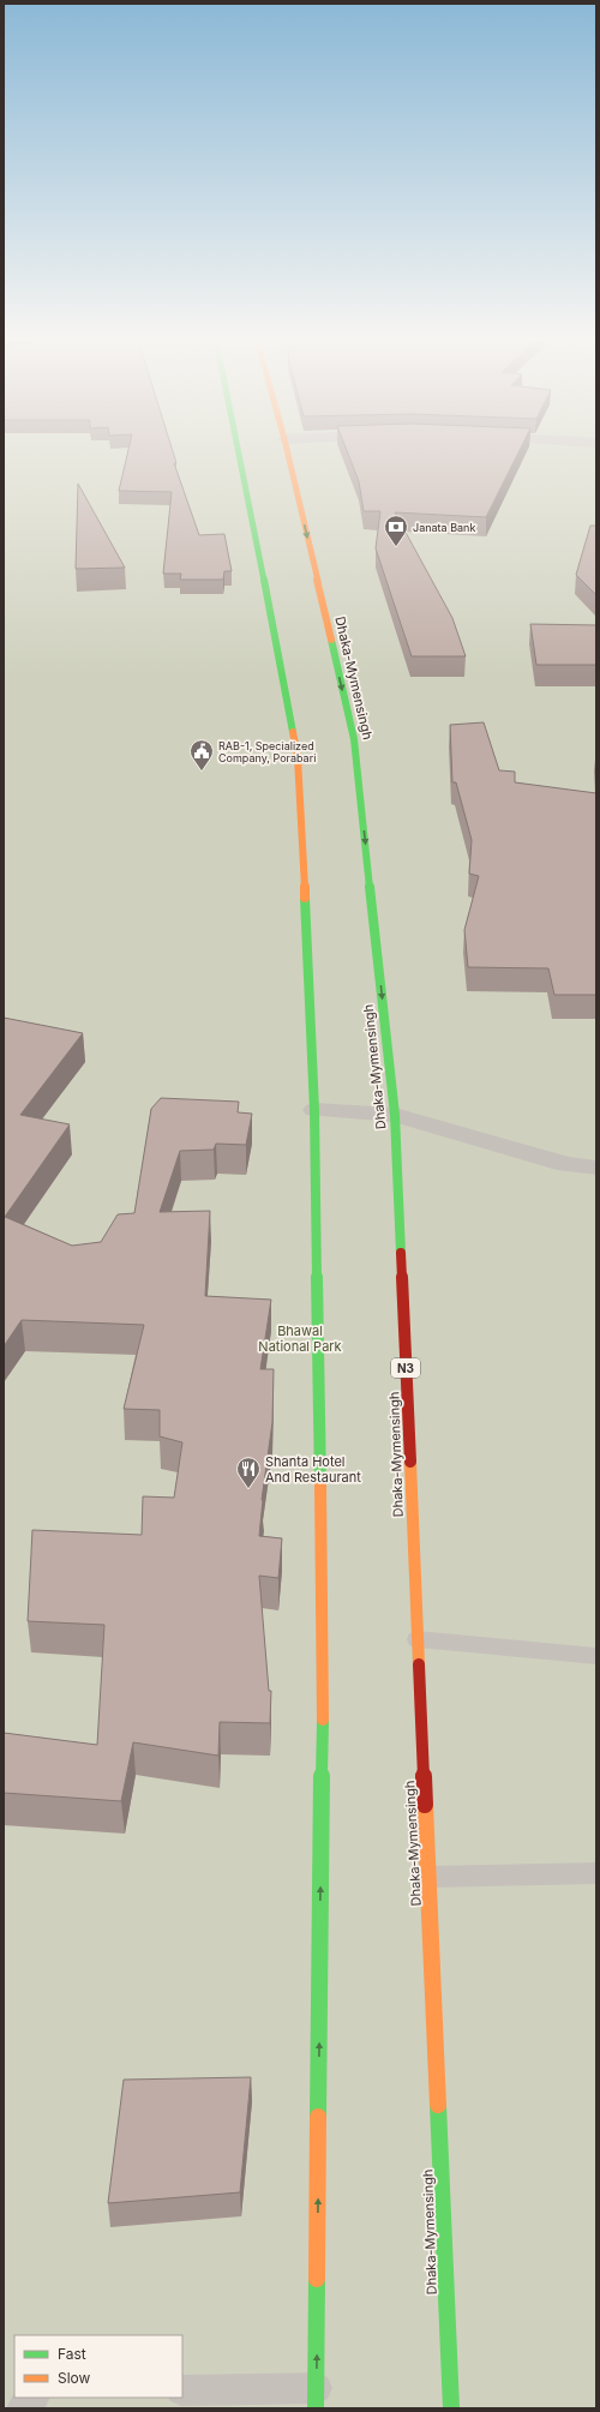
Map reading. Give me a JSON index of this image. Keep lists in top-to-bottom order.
{
  "streets": {
    "highway": ["Dhaka-Mymensingh", "N3"]
  },
  "parks": ["Bhawal National Park"],
  "places": {
    "bank": ["Janata Bank"],
    "public building": ["RAB-1, Specialized Company, Porabari"],
    "restaurant": ["Shanta Hotel And Restaurant"]
  },
  "legend": ["Fast", "Slow"]
}
